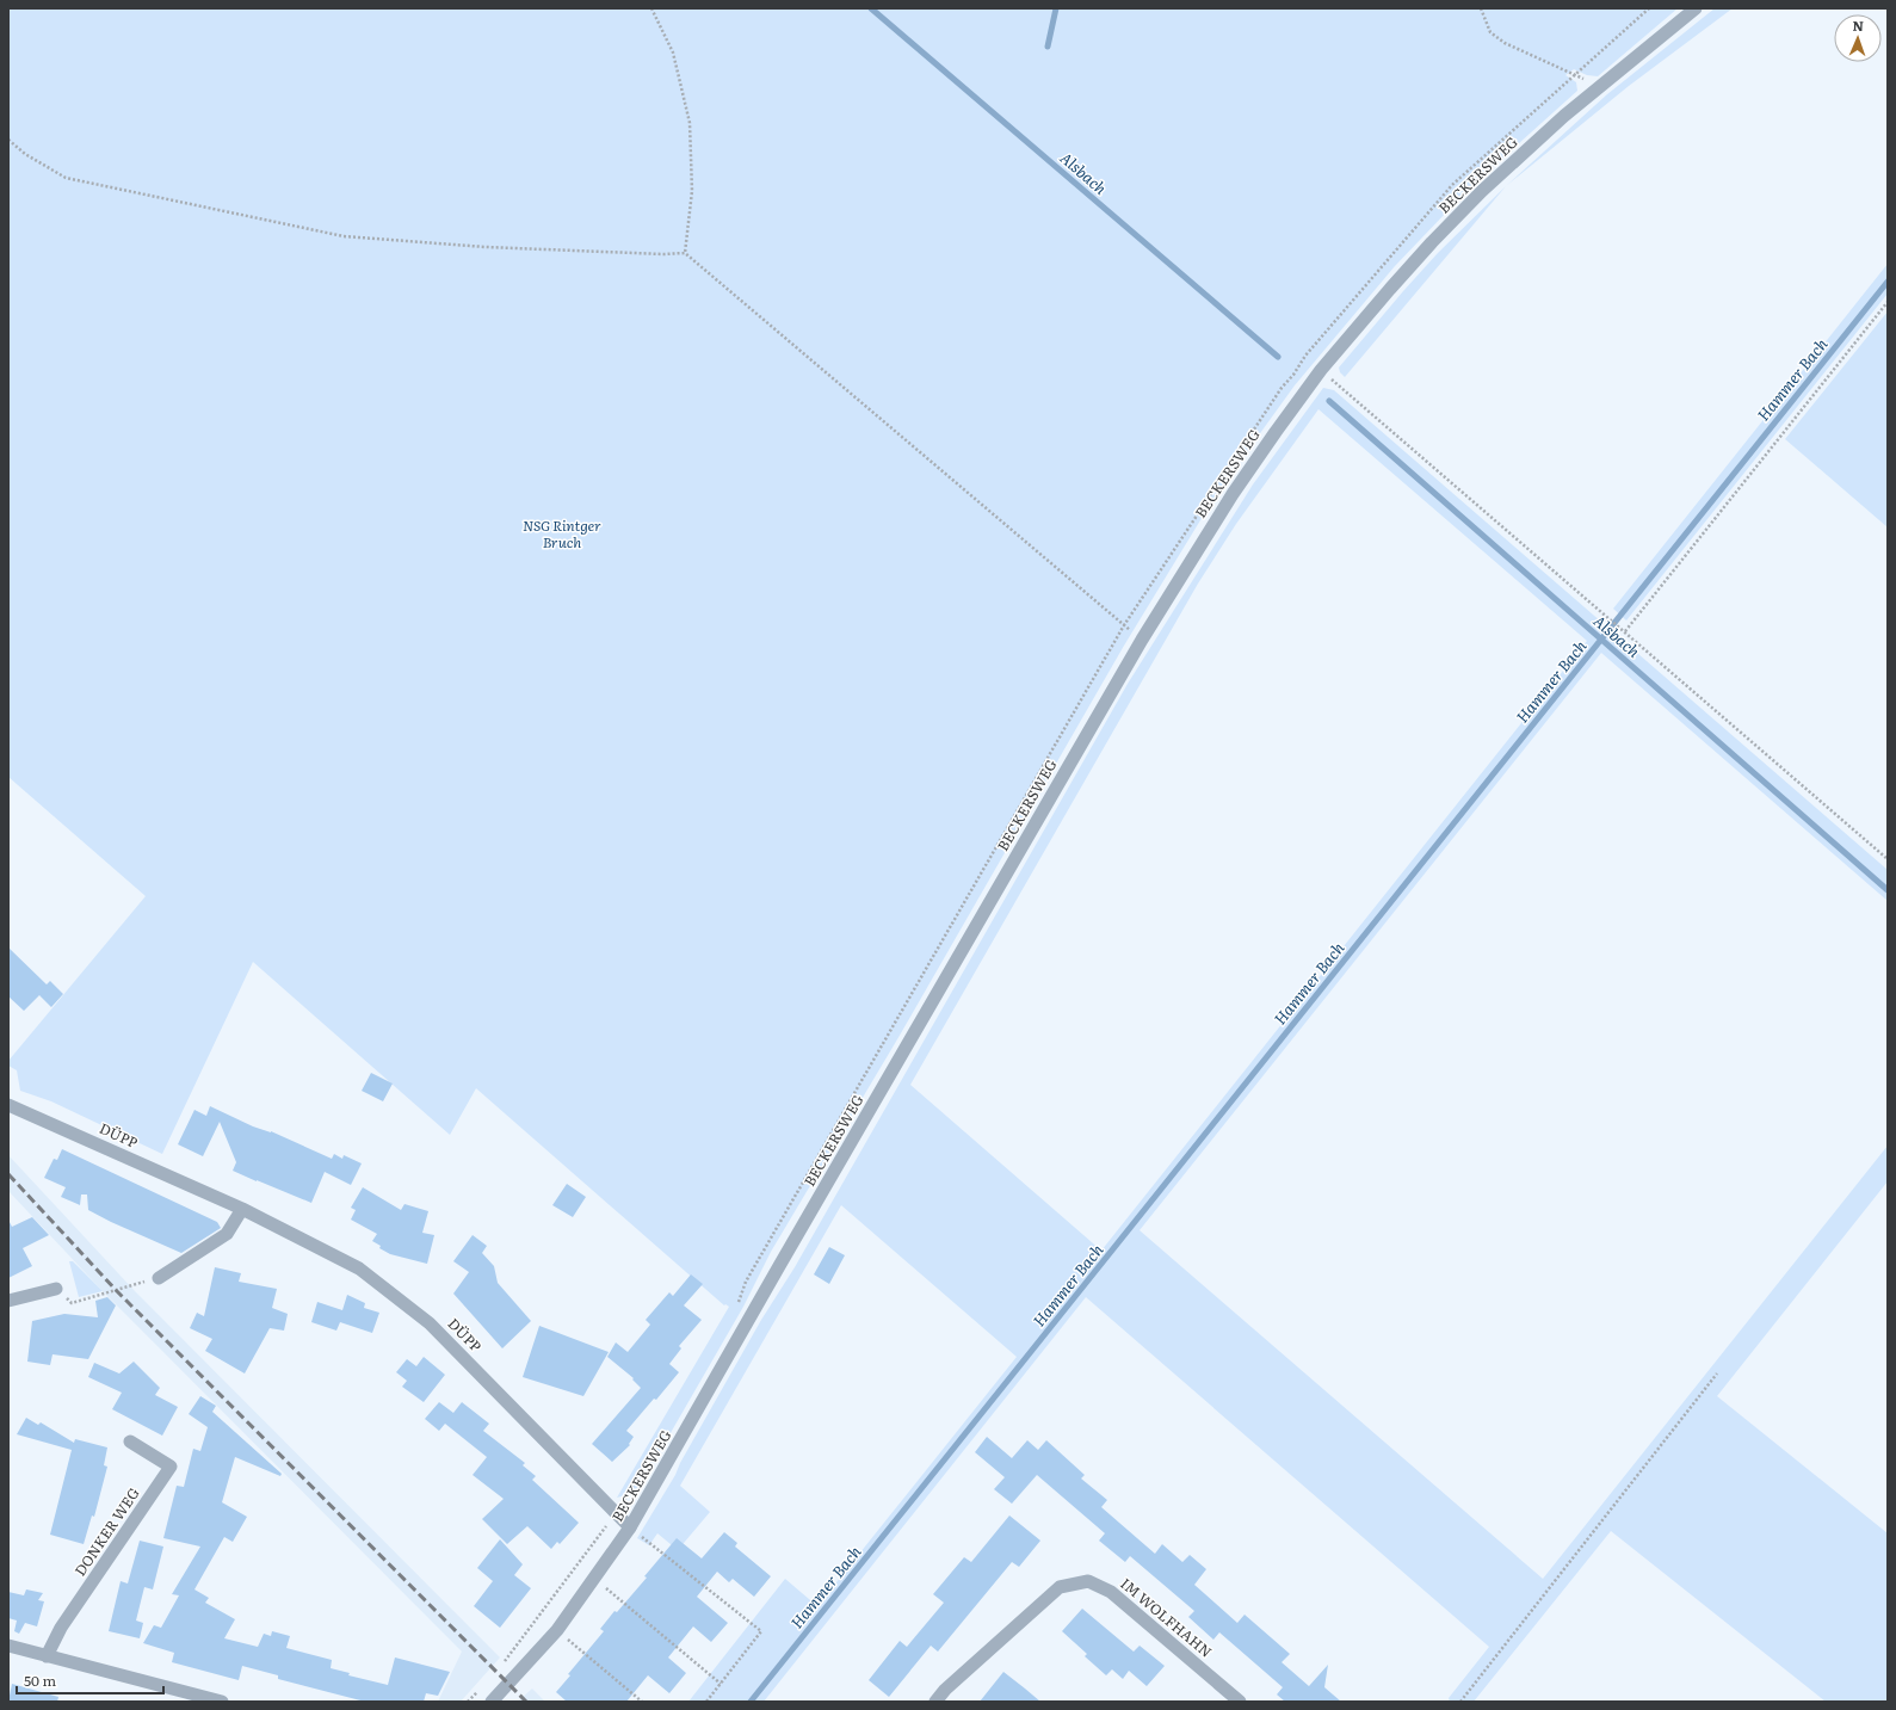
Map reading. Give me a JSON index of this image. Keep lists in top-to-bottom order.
{
  "streets": {
    "street": [
      "BECKERSWEG",
      "DÜPP",
      "DONKER WEG",
      "IM WOLFHAHN"
    ]
  },
  "crossings": [
    ["BECKERSWEG", "DÜPP"]
  ],
  "water": ["Alsbach", "Hammer Bach"],
  "parks": ["NSG Rintger Bruch"],
  "scale_bar": "50 m",
  "north": "top"
}
